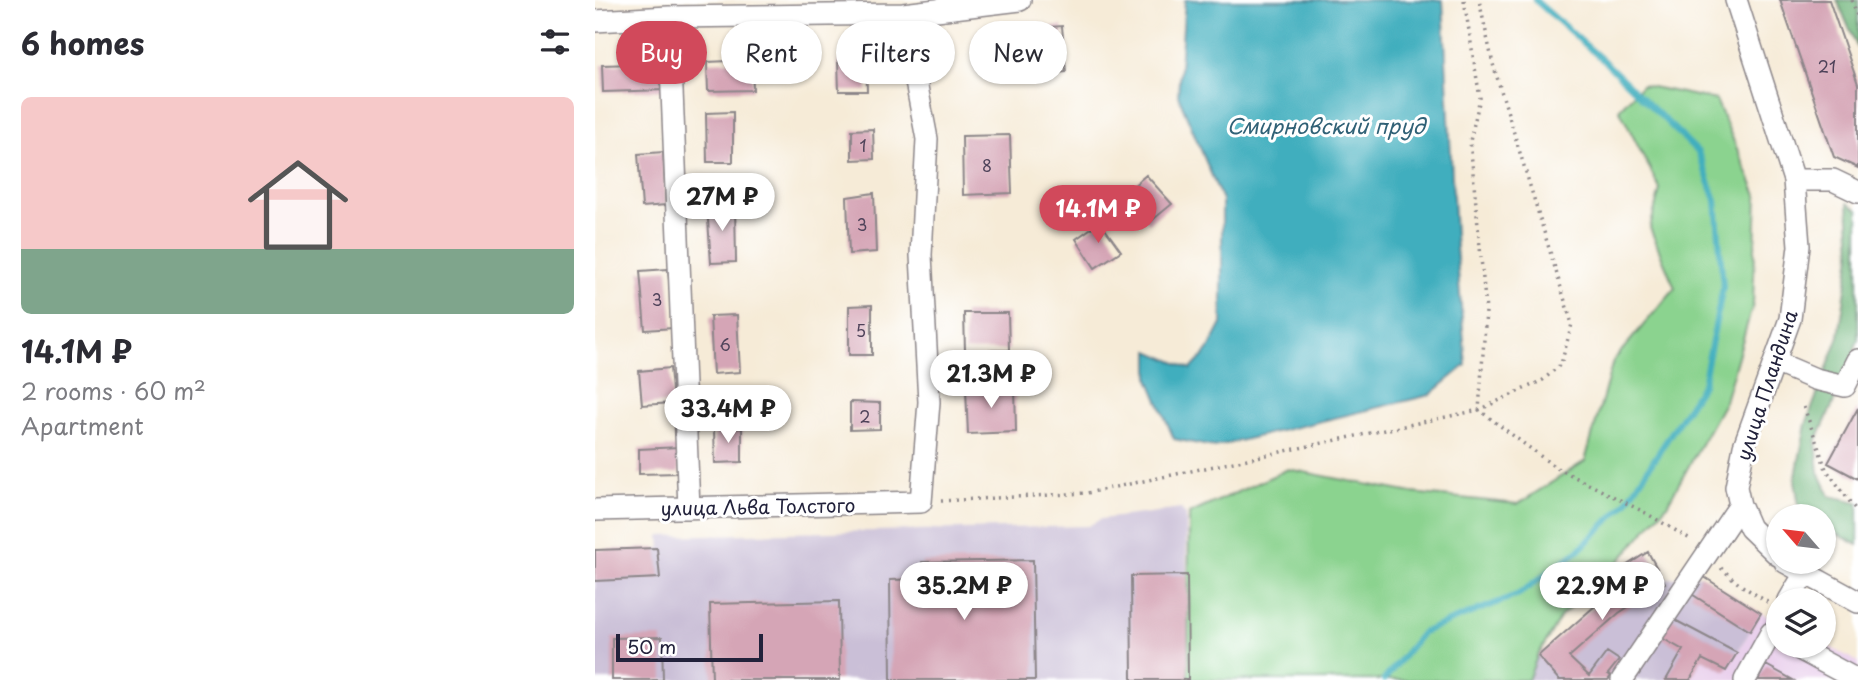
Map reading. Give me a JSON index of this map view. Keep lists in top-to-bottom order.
{
  "streets": {
    "street": ["улица Пландина", "улица Льва Толстого"]
  },
  "water": ["Смирновский пруд"],
  "house_numbers": [
    "21",
    "1",
    "8",
    "3",
    "3",
    "5",
    "6",
    "2"
  ],
  "scale_bar": "50 m",
  "north": "top left",
  "page": {
    "heading": "6 homes",
    "chip": [
      "Buy",
      "Rent",
      "Filters",
      "New"
    ],
    "list": [
      {
        "name": "14.1M ₽",
        "note": "2 rooms · 60 m² · Apartment"
      }
    ],
    "price": [
      "27M ₽",
      "14.1M ₽",
      "21.3M ₽",
      "33.4M ₽",
      "35.2M ₽",
      "22.9M ₽"
    ],
    "scale": "50 m"
  }
}
